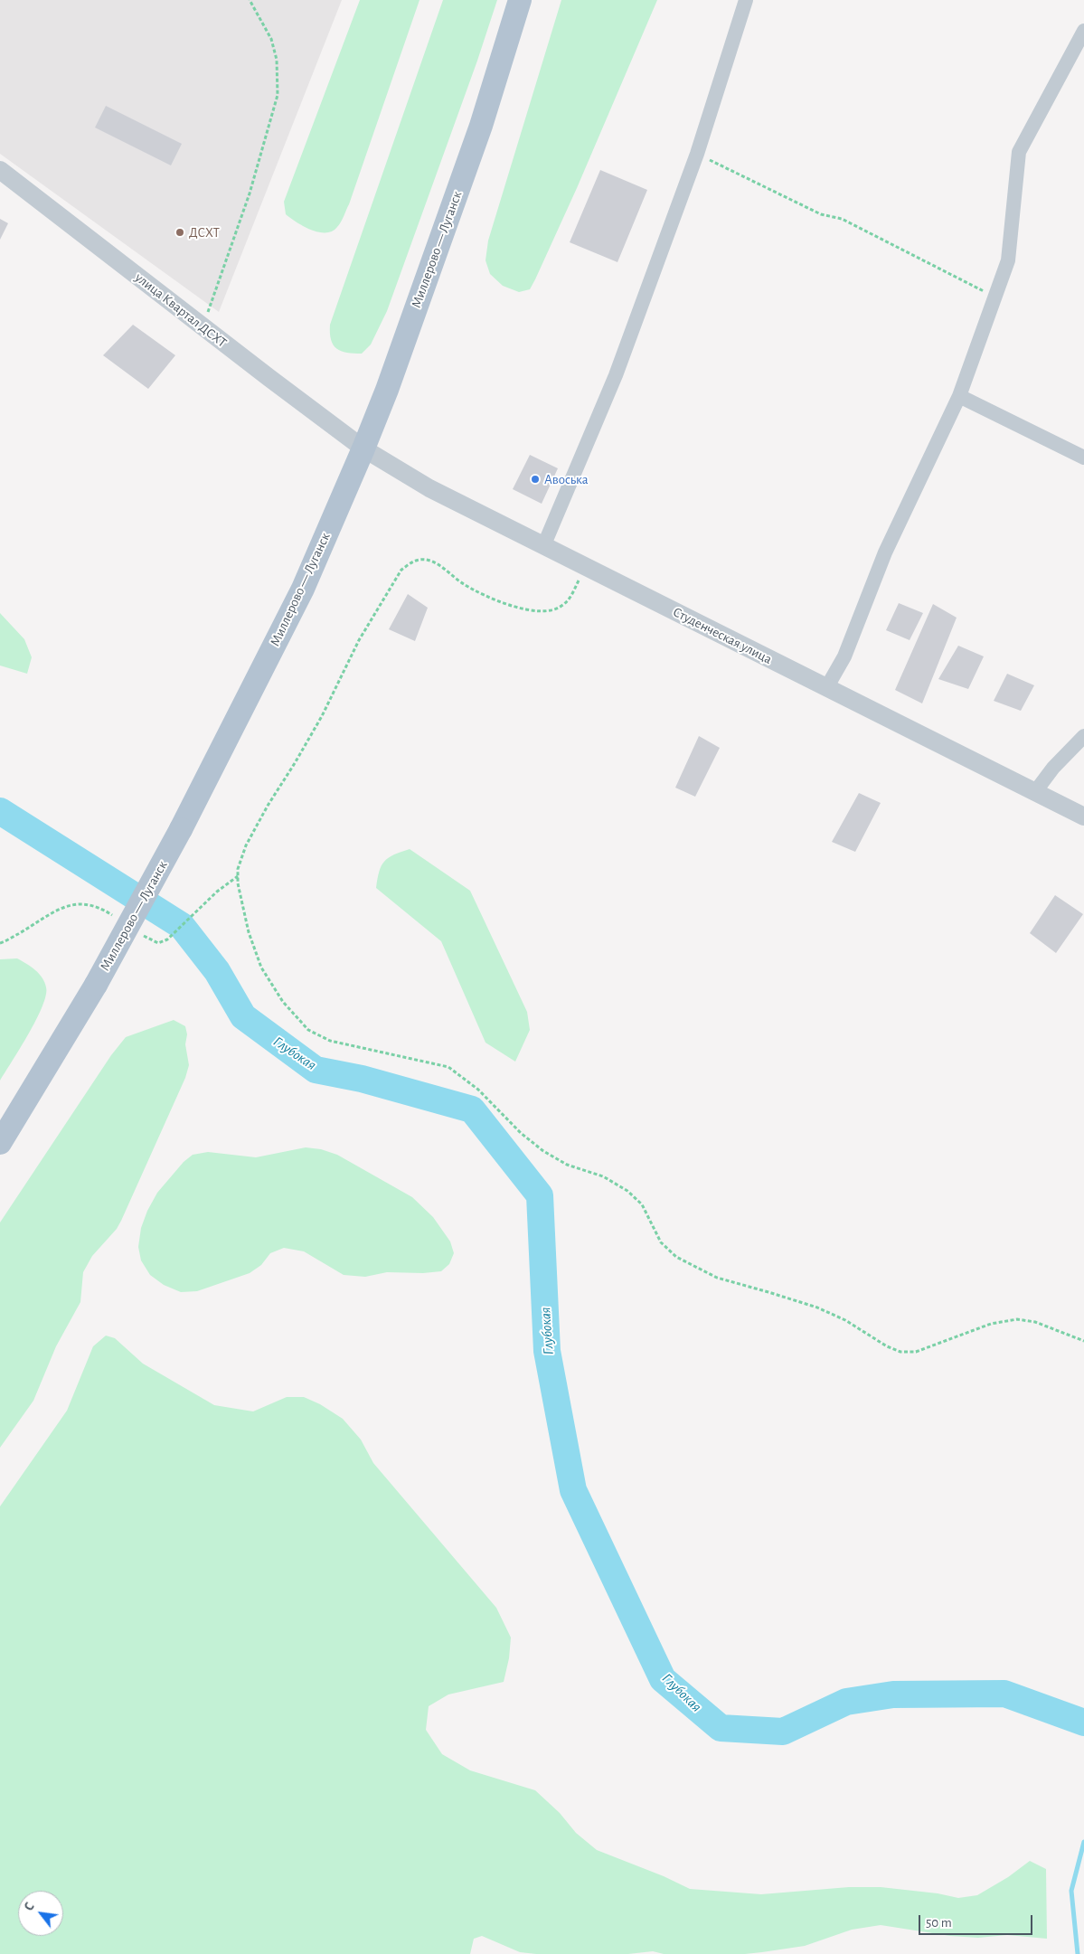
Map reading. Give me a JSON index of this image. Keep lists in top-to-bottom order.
{
  "streets": {
    "main road": ["Миллерово — Луганск"],
    "street": ["улица Квартал ДСХТ", "Студенческая улица"]
  },
  "crossings": [
    ["Миллерово — Луганск", "улица Квартал ДСХТ"],
    ["Миллерово — Луганск", "Студенческая улица"],
    ["улица Квартал ДСХТ", "Студенческая улица"]
  ],
  "water": ["Глубокая"],
  "places": ["ДСХТ", "Авоська"],
  "scale_bar": "50 m",
  "north": "top left"
}
